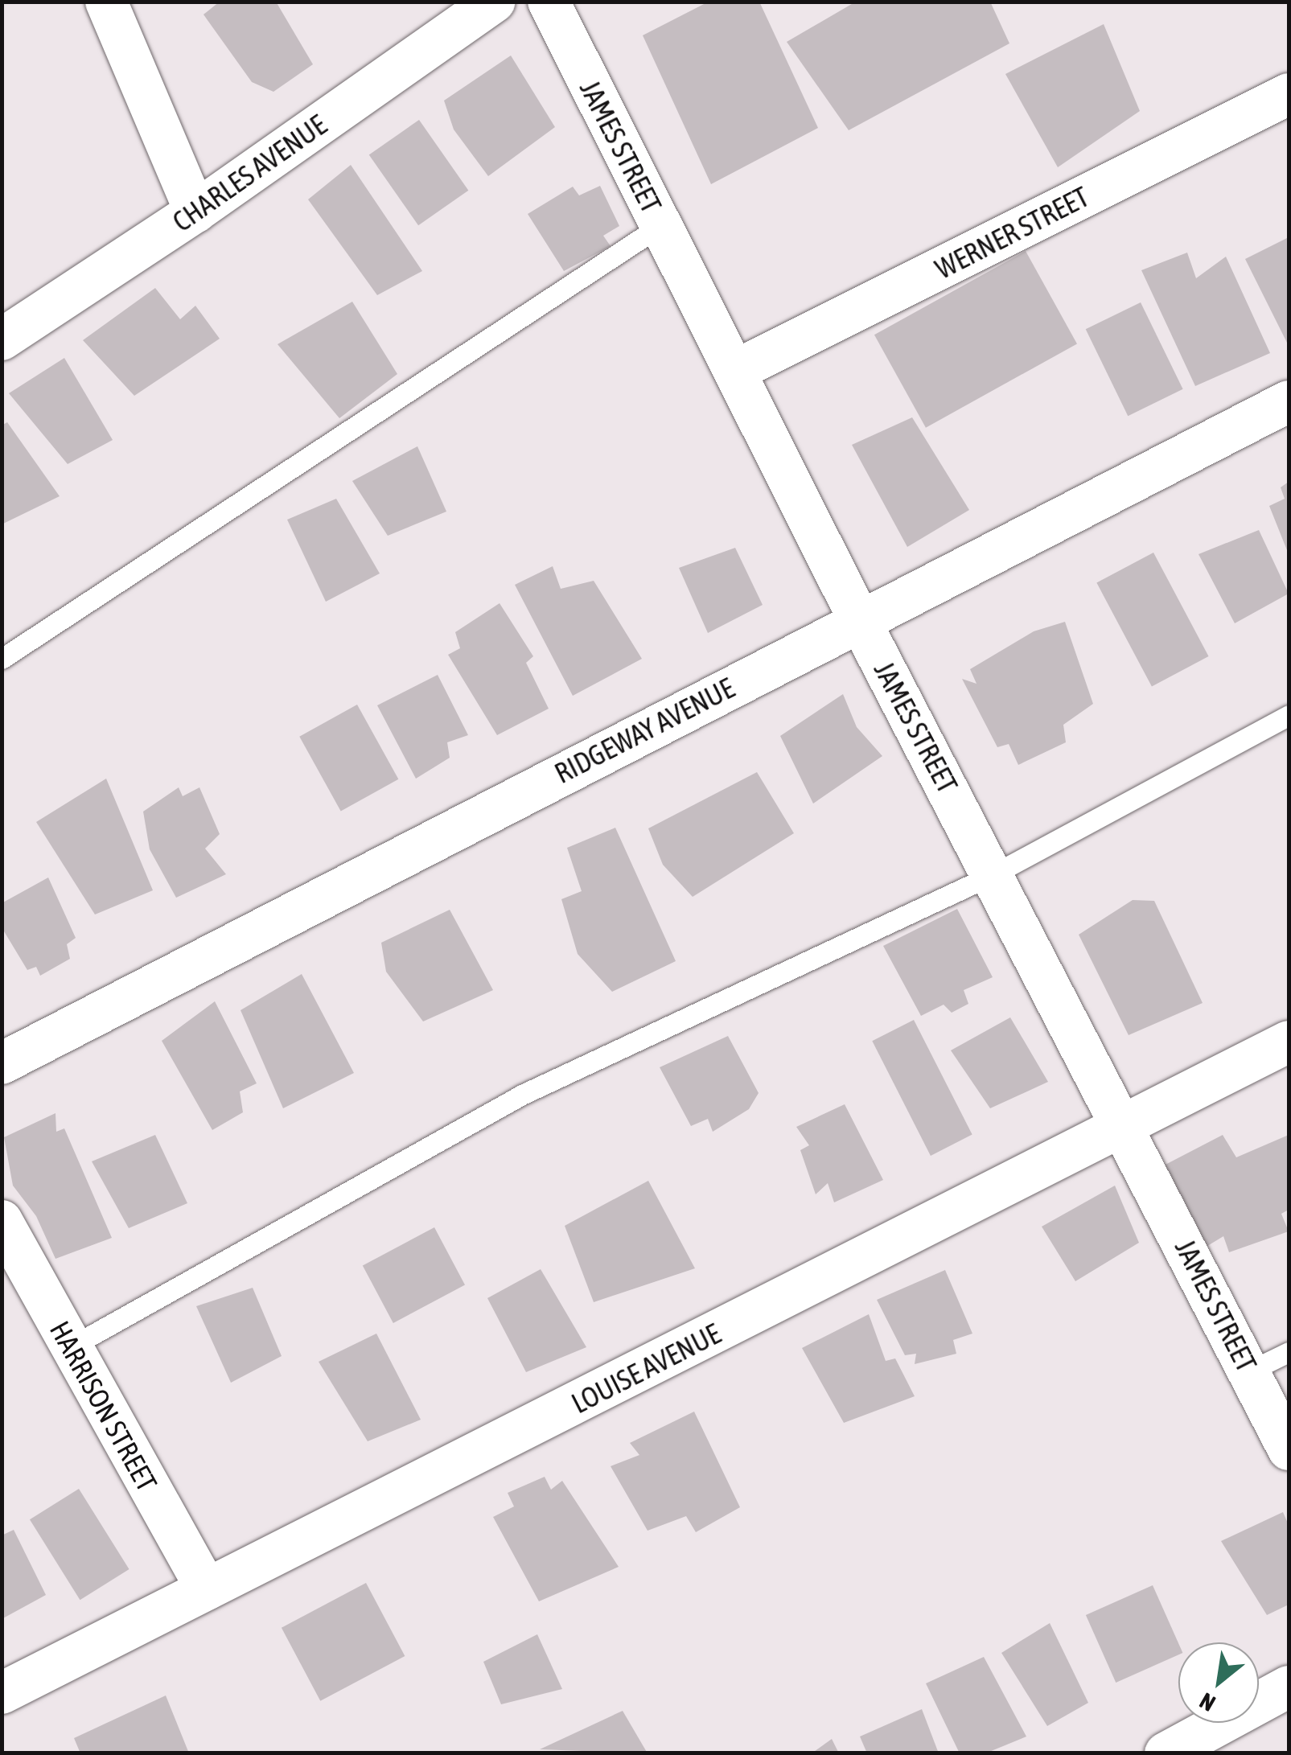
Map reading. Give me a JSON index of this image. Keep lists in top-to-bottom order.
{
  "streets": {
    "street": [
      "JAMES STREET",
      "CHARLES AVENUE",
      "WERNER STREET",
      "RIDGEWAY AVENUE",
      "LOUISE AVENUE",
      "HARRISON STREET"
    ]
  },
  "crossings": [
    ["JAMES STREET", "WERNER STREET"],
    ["JAMES STREET", "RIDGEWAY AVENUE"],
    ["JAMES STREET", "LOUISE AVENUE"],
    ["LOUISE AVENUE", "HARRISON STREET"]
  ],
  "north": "bottom left"
}
